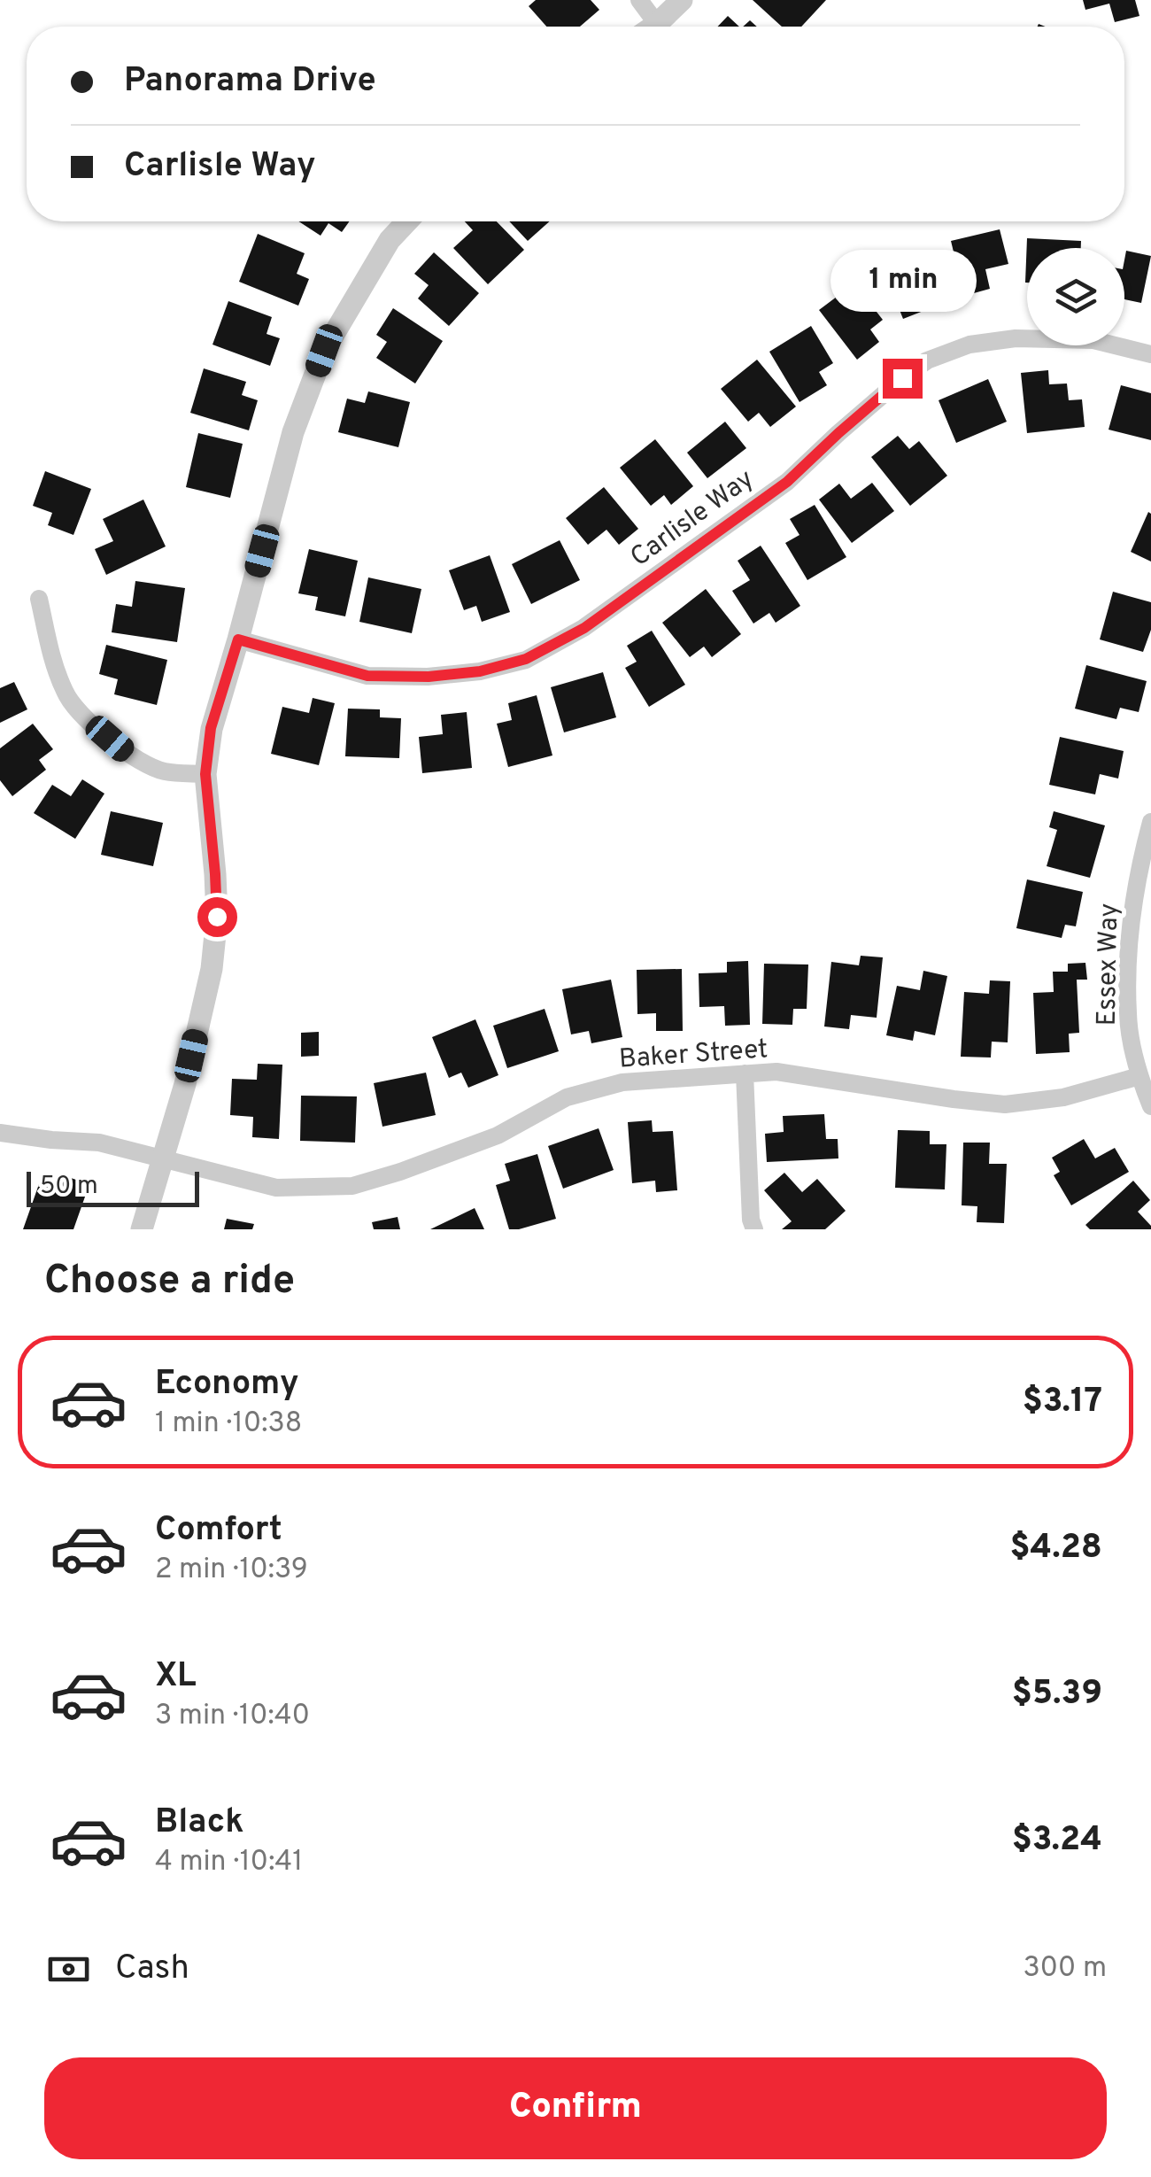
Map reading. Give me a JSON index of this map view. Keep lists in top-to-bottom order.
{
  "streets": {
    "street": ["Carlisle Way", "Essex Way", "Baker Street"]
  },
  "crossings": [
    ["Essex Way", "Baker Street"]
  ],
  "scale_bar": "50 m",
  "page": {
    "banner": ["Panorama Drive", "Carlisle Way"],
    "bubble": "1 min",
    "scale": "50 m",
    "heading": "Choose a ride",
    "list": [
      {
        "name": "Economy",
        "note": "1 min · 10:38",
        "value": "$3.17"
      },
      {
        "name": "Comfort",
        "note": "2 min · 10:39",
        "value": "$4.28"
      },
      {
        "name": "XL",
        "note": "3 min · 10:40",
        "value": "$5.39"
      },
      {
        "name": "Black",
        "note": "4 min · 10:41",
        "value": "$3.24"
      }
    ],
    "pay": ["Cash", "300 m"],
    "buttons": "Confirm"
  }
}
